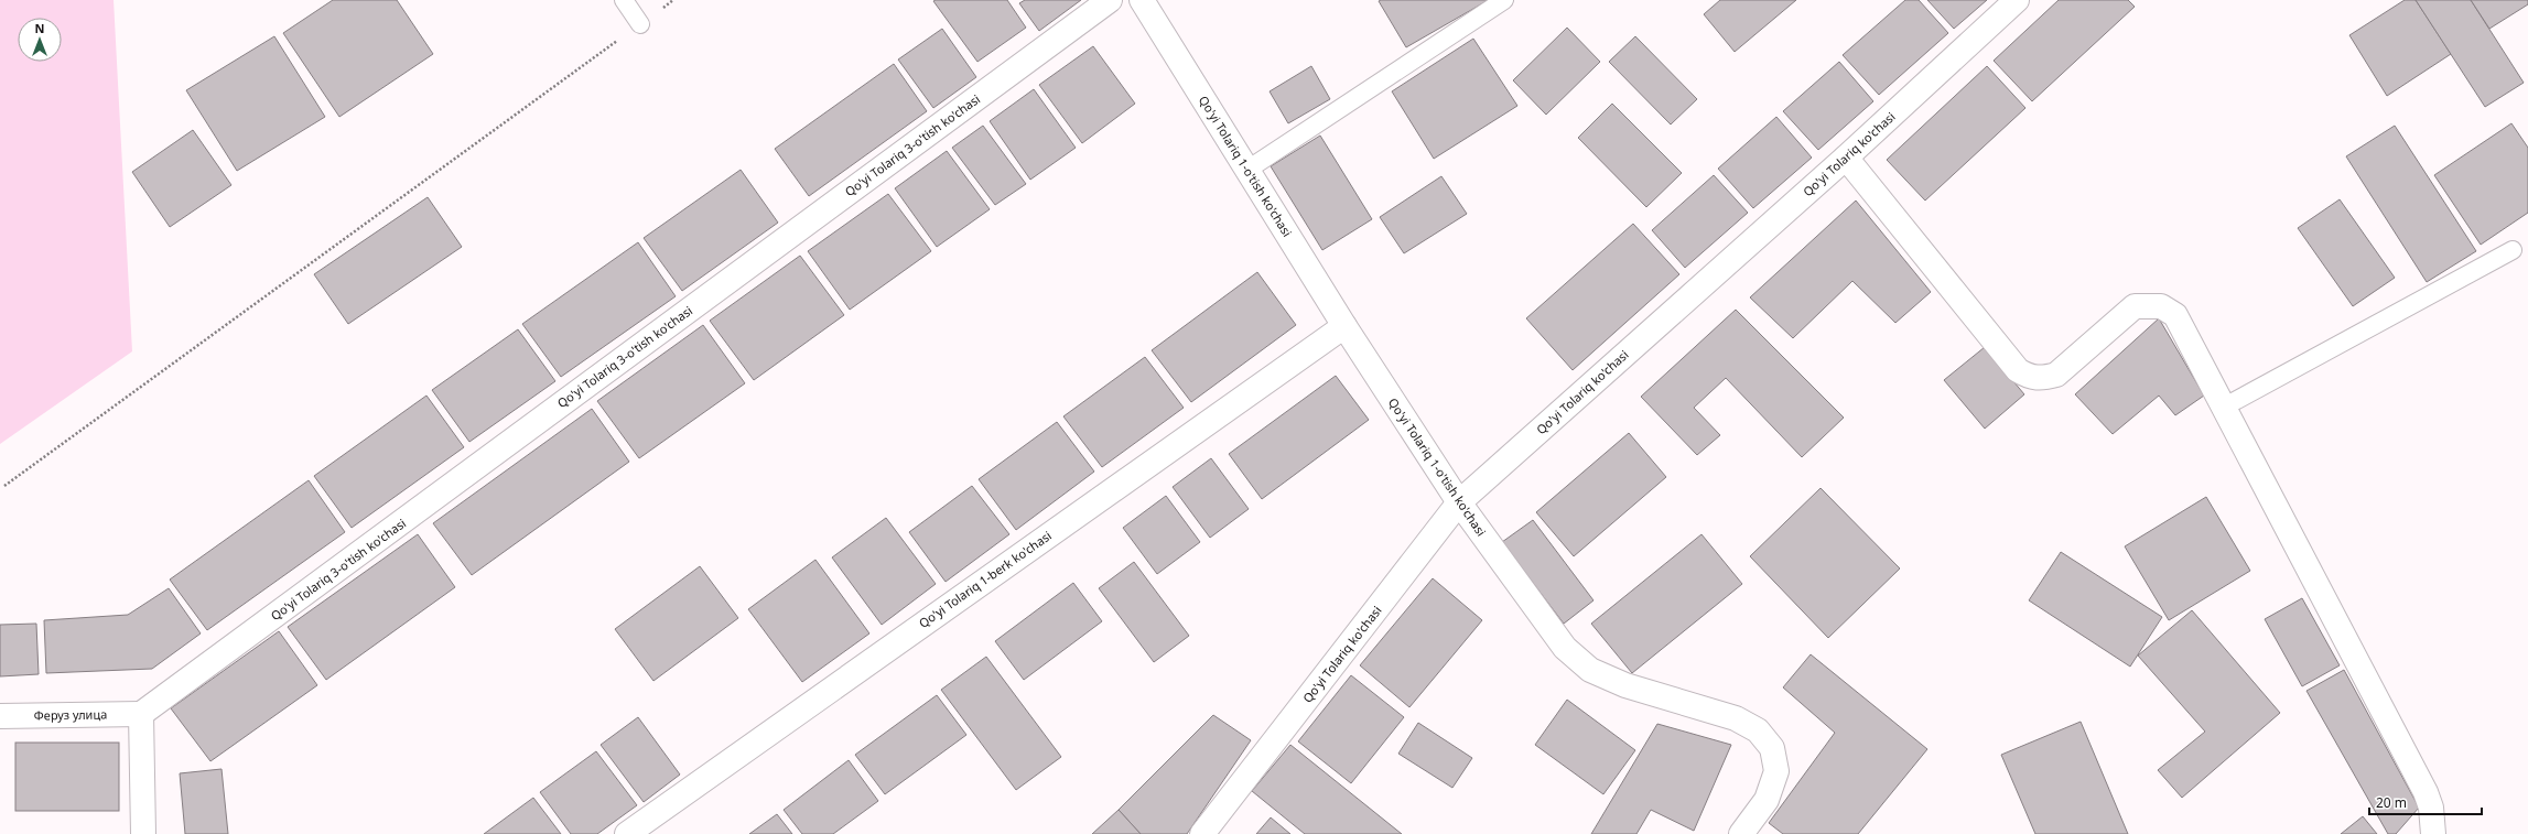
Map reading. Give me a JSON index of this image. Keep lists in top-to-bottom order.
{
  "streets": {
    "street": [
      "Qo'yi Tolariq 3-o'tish ko'chasi",
      "Qo'yi Tolariq ko'chasi",
      "Qo'yi Tolariq 1-o'tish ko'chasi",
      "Qo'yi Tolariq 1-berk ko'chasi",
      "Феруз улица"
    ]
  },
  "crossings": [
    ["Qo'yi Tolariq 3-o'tish ko'chasi", "Феруз улица"],
    ["Qo'yi Tolariq ko'chasi", "Qo'yi Tolariq 1-o'tish ko'chasi"],
    ["Qo'yi Tolariq 1-o'tish ko'chasi", "Qo'yi Tolariq 1-berk ko'chasi"]
  ],
  "scale_bar": "20 m",
  "north": "top"
}
